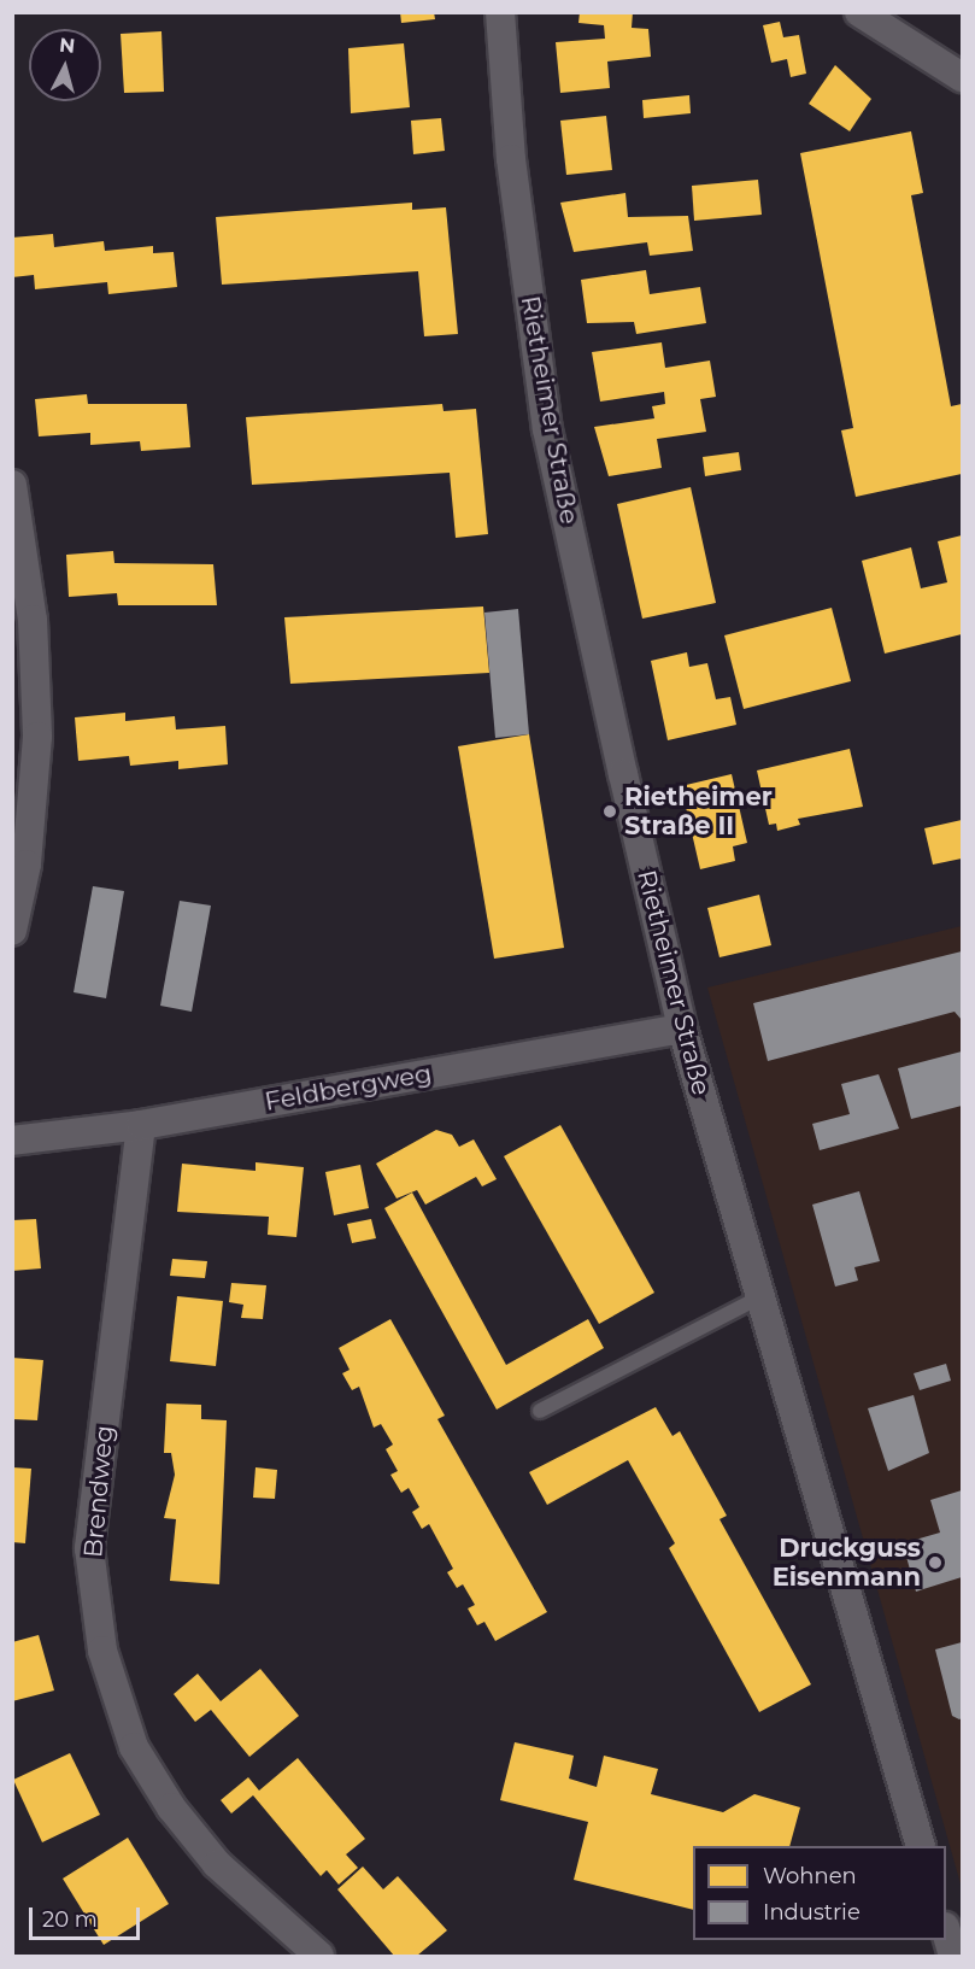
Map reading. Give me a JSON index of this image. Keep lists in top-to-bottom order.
{
  "streets": {
    "street": ["Rietheimer Straße", "Feldbergweg", "Brendweg"]
  },
  "crossings": [
    ["Rietheimer Straße", "Feldbergweg"],
    ["Feldbergweg", "Brendweg"]
  ],
  "places": ["Rietheimer Straße II", "Druckguss Eisenmann"],
  "legend": ["Wohnen", "Industrie"],
  "scale_bar": "20 m",
  "north": "top"
}
